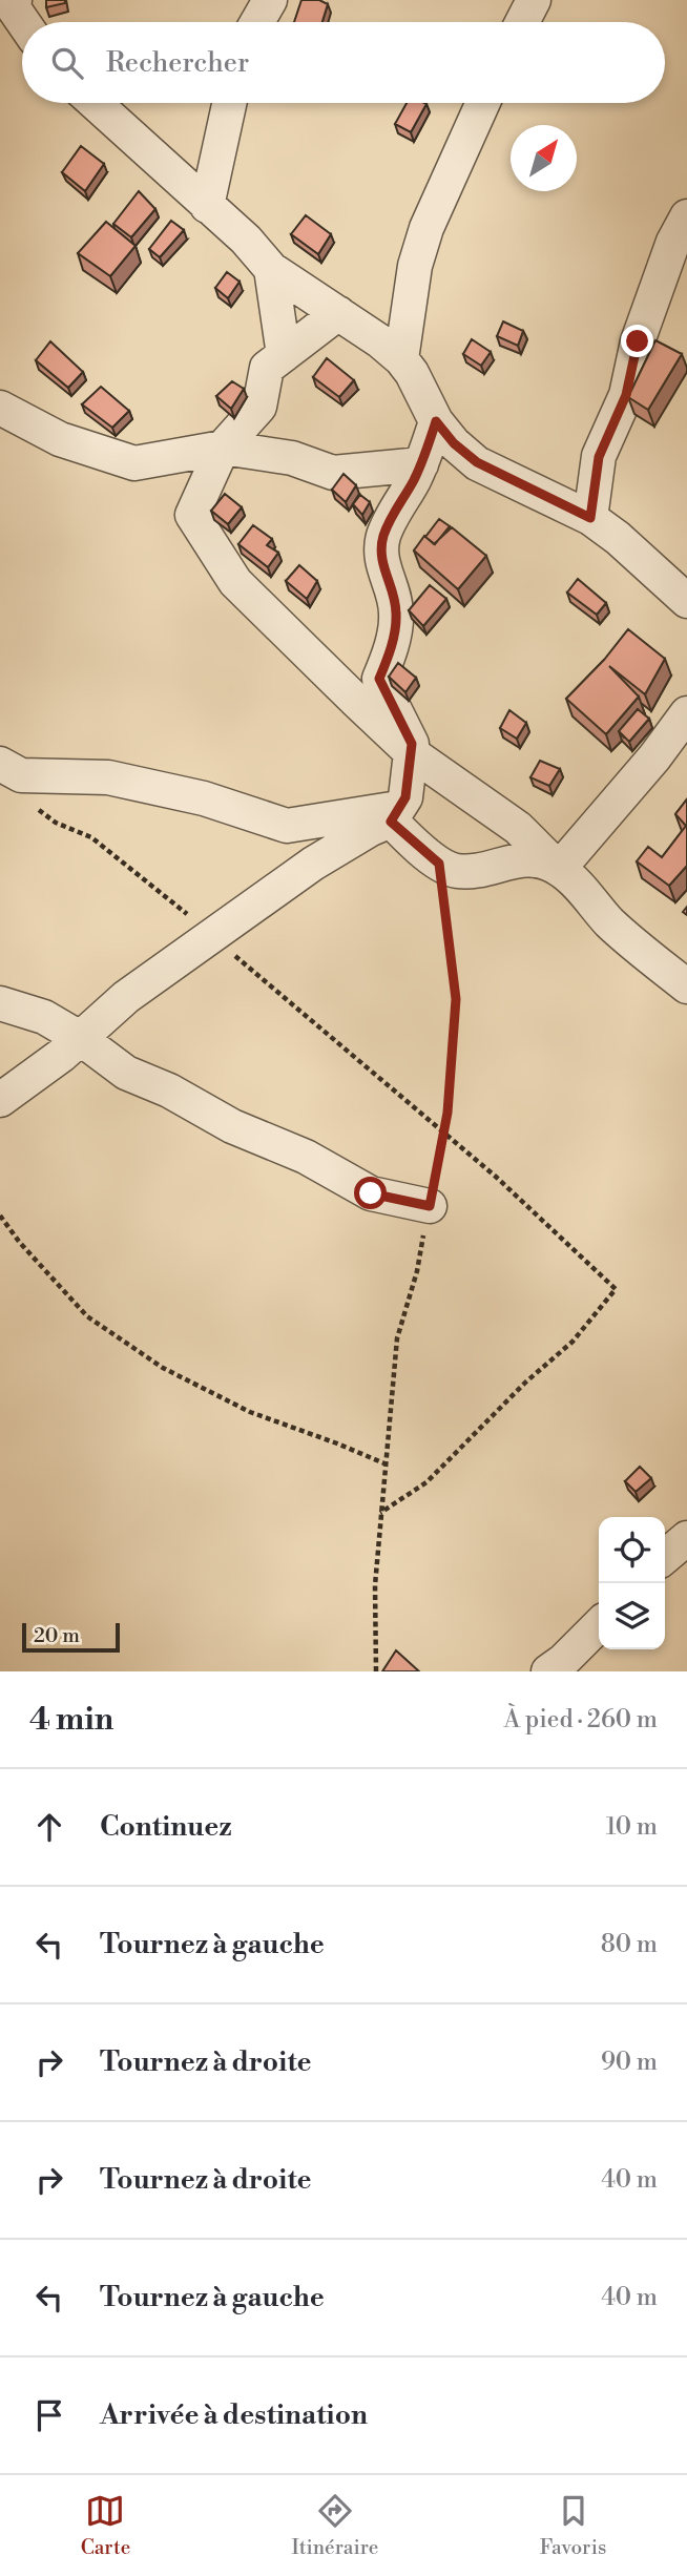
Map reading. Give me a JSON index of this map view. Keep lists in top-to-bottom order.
{
  "scale_bar": "20 m",
  "north": "top right",
  "page": {
    "search": "Rechercher",
    "scale": "20 m",
    "heading": ["4 min", "À pied · 260 m"],
    "list": [
      ["Continuez", "10 m"],
      ["Tournez à gauche", "80 m"],
      ["Tournez à droite", "90 m"],
      ["Tournez à droite", "40 m"],
      ["Tournez à gauche", "40 m"],
      "Arrivée à destination"
    ],
    "nav": ["Carte", "Itinéraire", "Favoris"]
  }
}
